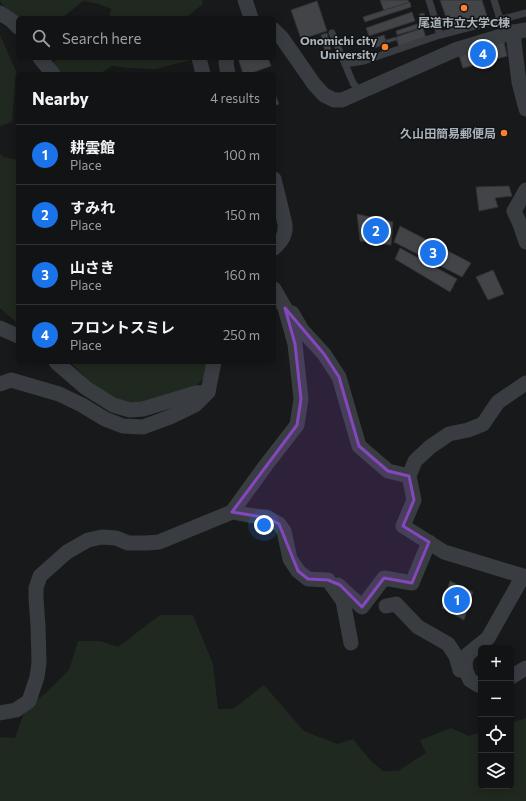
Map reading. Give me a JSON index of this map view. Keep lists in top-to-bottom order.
{
  "places": ["尾道市立大学C棟", "Onomichi city University", "久山田簡易郵便局"],
  "page": {
    "search": "Search here",
    "pins": [
      "4",
      "2",
      "3",
      "1"
    ],
    "heading": ["Nearby", "4 results"],
    "list": [
      {
        "mark": "1",
        "name": "耕雲館",
        "note": "Place",
        "value": "100 m"
      },
      {
        "mark": "2",
        "name": "すみれ",
        "note": "Place",
        "value": "150 m"
      },
      {
        "mark": "3",
        "name": "山さき",
        "note": "Place",
        "value": "160 m"
      },
      {
        "mark": "4",
        "name": "フロントスミレ",
        "note": "Place",
        "value": "250 m"
      }
    ],
    "map_buttons": ["+", "−"]
  }
}
